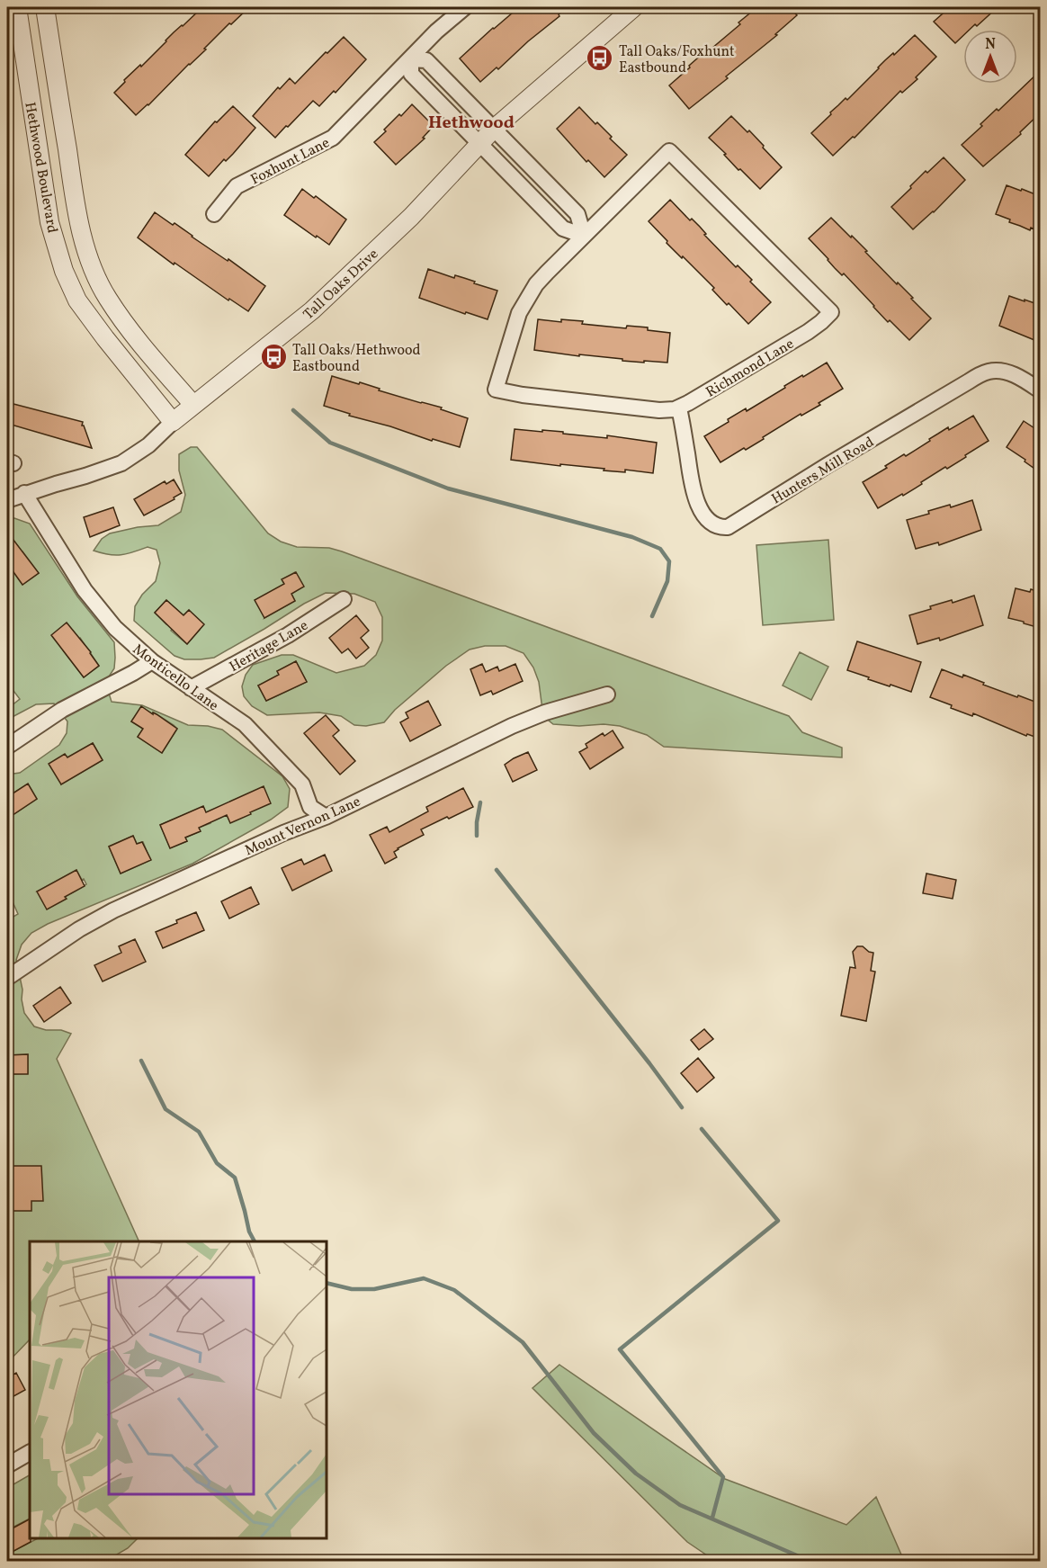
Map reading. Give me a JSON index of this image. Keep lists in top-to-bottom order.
{
  "streets": {
    "street": [
      "Foxhunt Lane",
      "Hethwood Boulevard",
      "Tall Oaks Drive",
      "Richmond Lane",
      "Hunters Mill Road",
      "Heritage Lane",
      "Monticello Lane",
      "Mount Vernon Lane"
    ]
  },
  "crossings": [
    ["Hethwood Boulevard", "Tall Oaks Drive"],
    ["Tall Oaks Drive", "Monticello Lane"],
    ["Richmond Lane", "Hunters Mill Road"],
    ["Heritage Lane", "Monticello Lane"],
    ["Monticello Lane", "Mount Vernon Lane"]
  ],
  "districts": ["Hethwood"],
  "places": {
    "bus stop": ["Tall Oaks/Foxhunt Eastbound", "Tall Oaks/Hethwood Eastbound"]
  },
  "north": "top"
}
